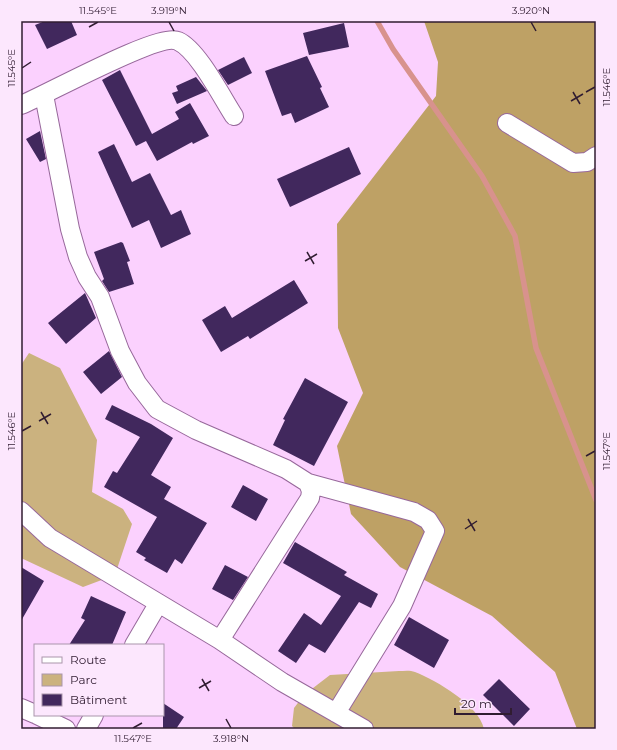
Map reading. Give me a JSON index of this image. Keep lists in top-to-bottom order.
{
  "legend": ["Route", "Parc", "Bâtiment"],
  "scale_bar": "20 m",
  "coordinates": [
    "11.545°E",
    "3.919°N",
    "3.920°N",
    "11.546°E",
    "11.547°E",
    "3.918°N"
  ]
}
